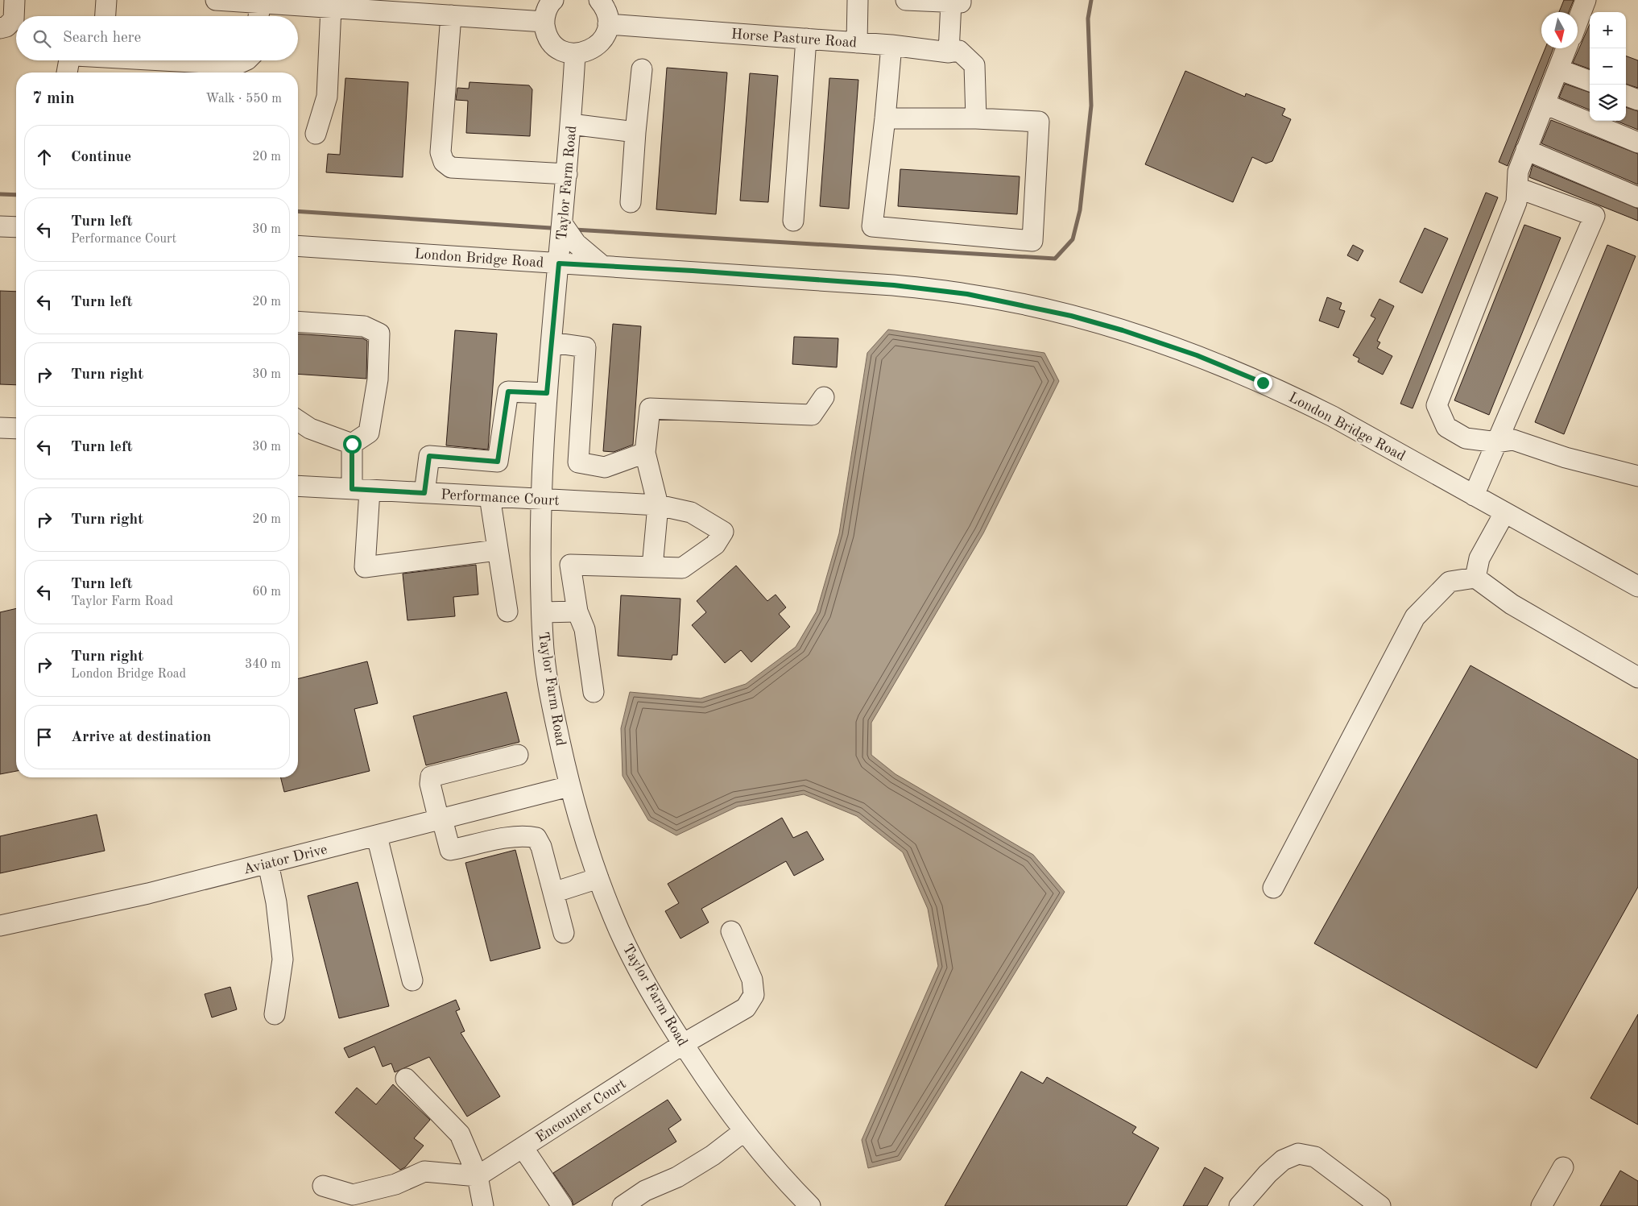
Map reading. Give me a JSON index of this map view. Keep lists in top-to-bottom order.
{
  "streets": {
    "street": [
      "Horse Pasture Road",
      "Taylor Farm Road",
      "London Bridge Road",
      "Performance Court",
      "Aviator Drive",
      "Encounter Court"
    ]
  },
  "crossings": [
    ["Taylor Farm Road", "London Bridge Road"],
    ["Taylor Farm Road", "Performance Court"],
    ["Taylor Farm Road", "Aviator Drive"],
    ["Taylor Farm Road", "Encounter Court"]
  ],
  "north": "bottom",
  "page": {
    "map_buttons": ["+", "−"],
    "search": "Search here",
    "heading": ["7 min", "Walk · 550 m"],
    "list": [
      ["Continue", "20 m"],
      ["Turn left", "Performance Court", "30 m"],
      ["Turn left", "20 m"],
      ["Turn right", "30 m"],
      ["Turn left", "30 m"],
      ["Turn right", "20 m"],
      ["Turn left", "Taylor Farm Road", "60 m"],
      ["Turn right", "London Bridge Road", "340 m"],
      "Arrive at destination"
    ]
  }
}
